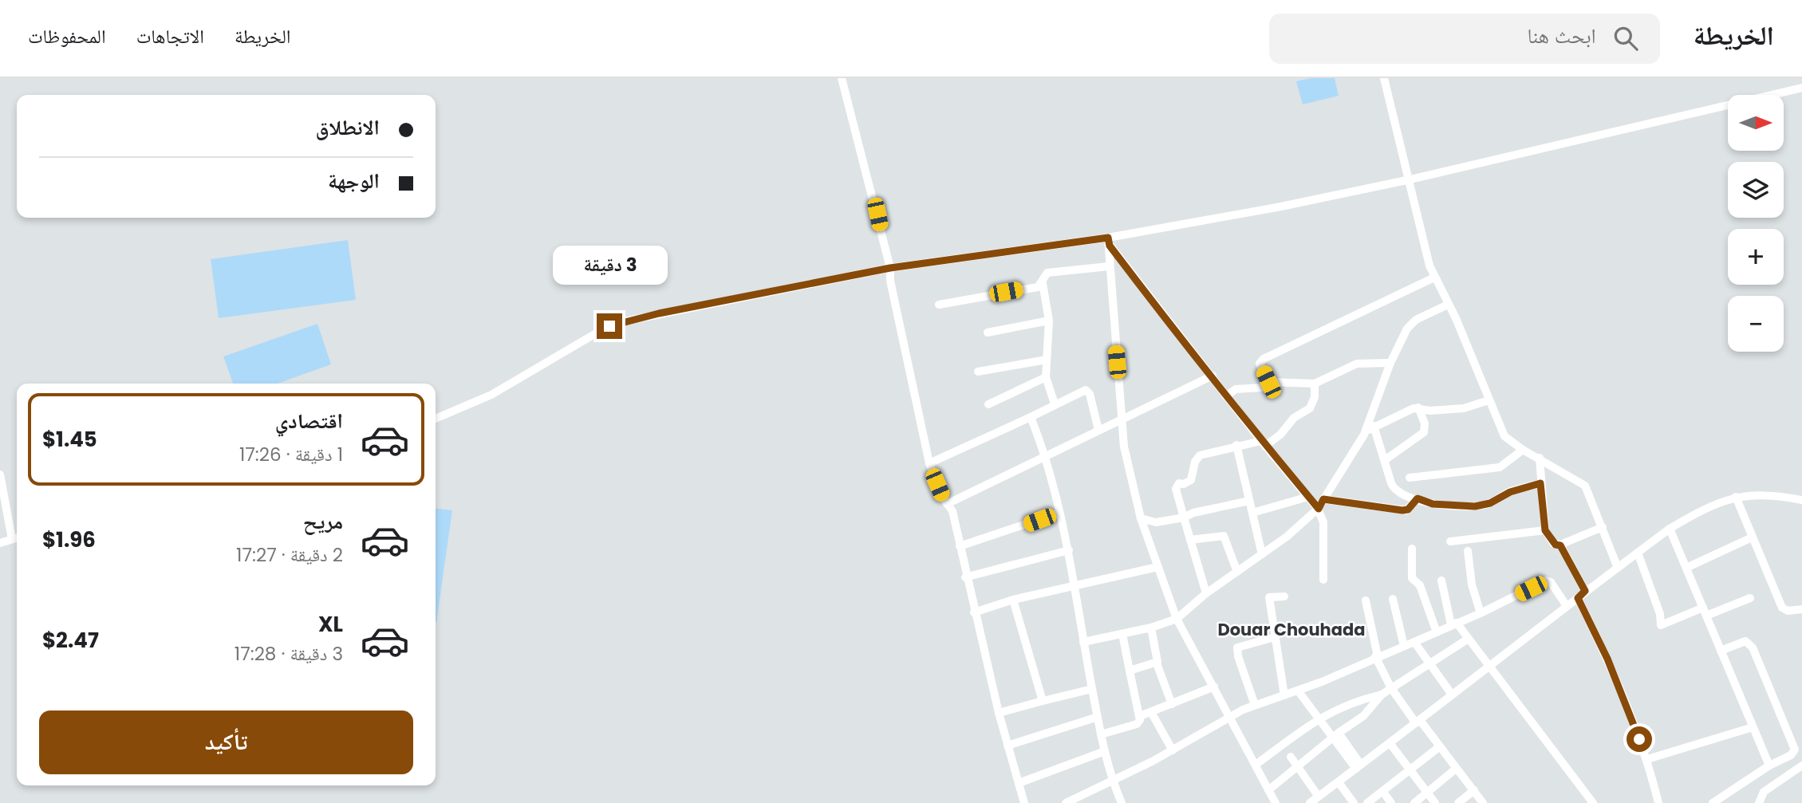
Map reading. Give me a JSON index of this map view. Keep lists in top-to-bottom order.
{
  "districts": ["Douar Chouhada"],
  "north": "right",
  "page": {
    "header": "الخريطة",
    "search": "ابحث هنا",
    "nav": ["الخريطة", "الاتجاهات", "المحفوظات"],
    "map_buttons": ["+", "−"],
    "banner": ["الانطلاق", "الوجهة"],
    "bubble": "3 دقيقة",
    "list": [
      {
        "name": "اقتصادي",
        "note": "1 دقيقة · 17:26",
        "value": "$1.45"
      },
      {
        "name": "مريح",
        "note": "2 دقيقة · 17:27",
        "value": "$1.96"
      },
      {
        "name": "XL",
        "note": "3 دقيقة · 17:28",
        "value": "$2.47"
      }
    ],
    "buttons": "تأكيد"
  }
}
